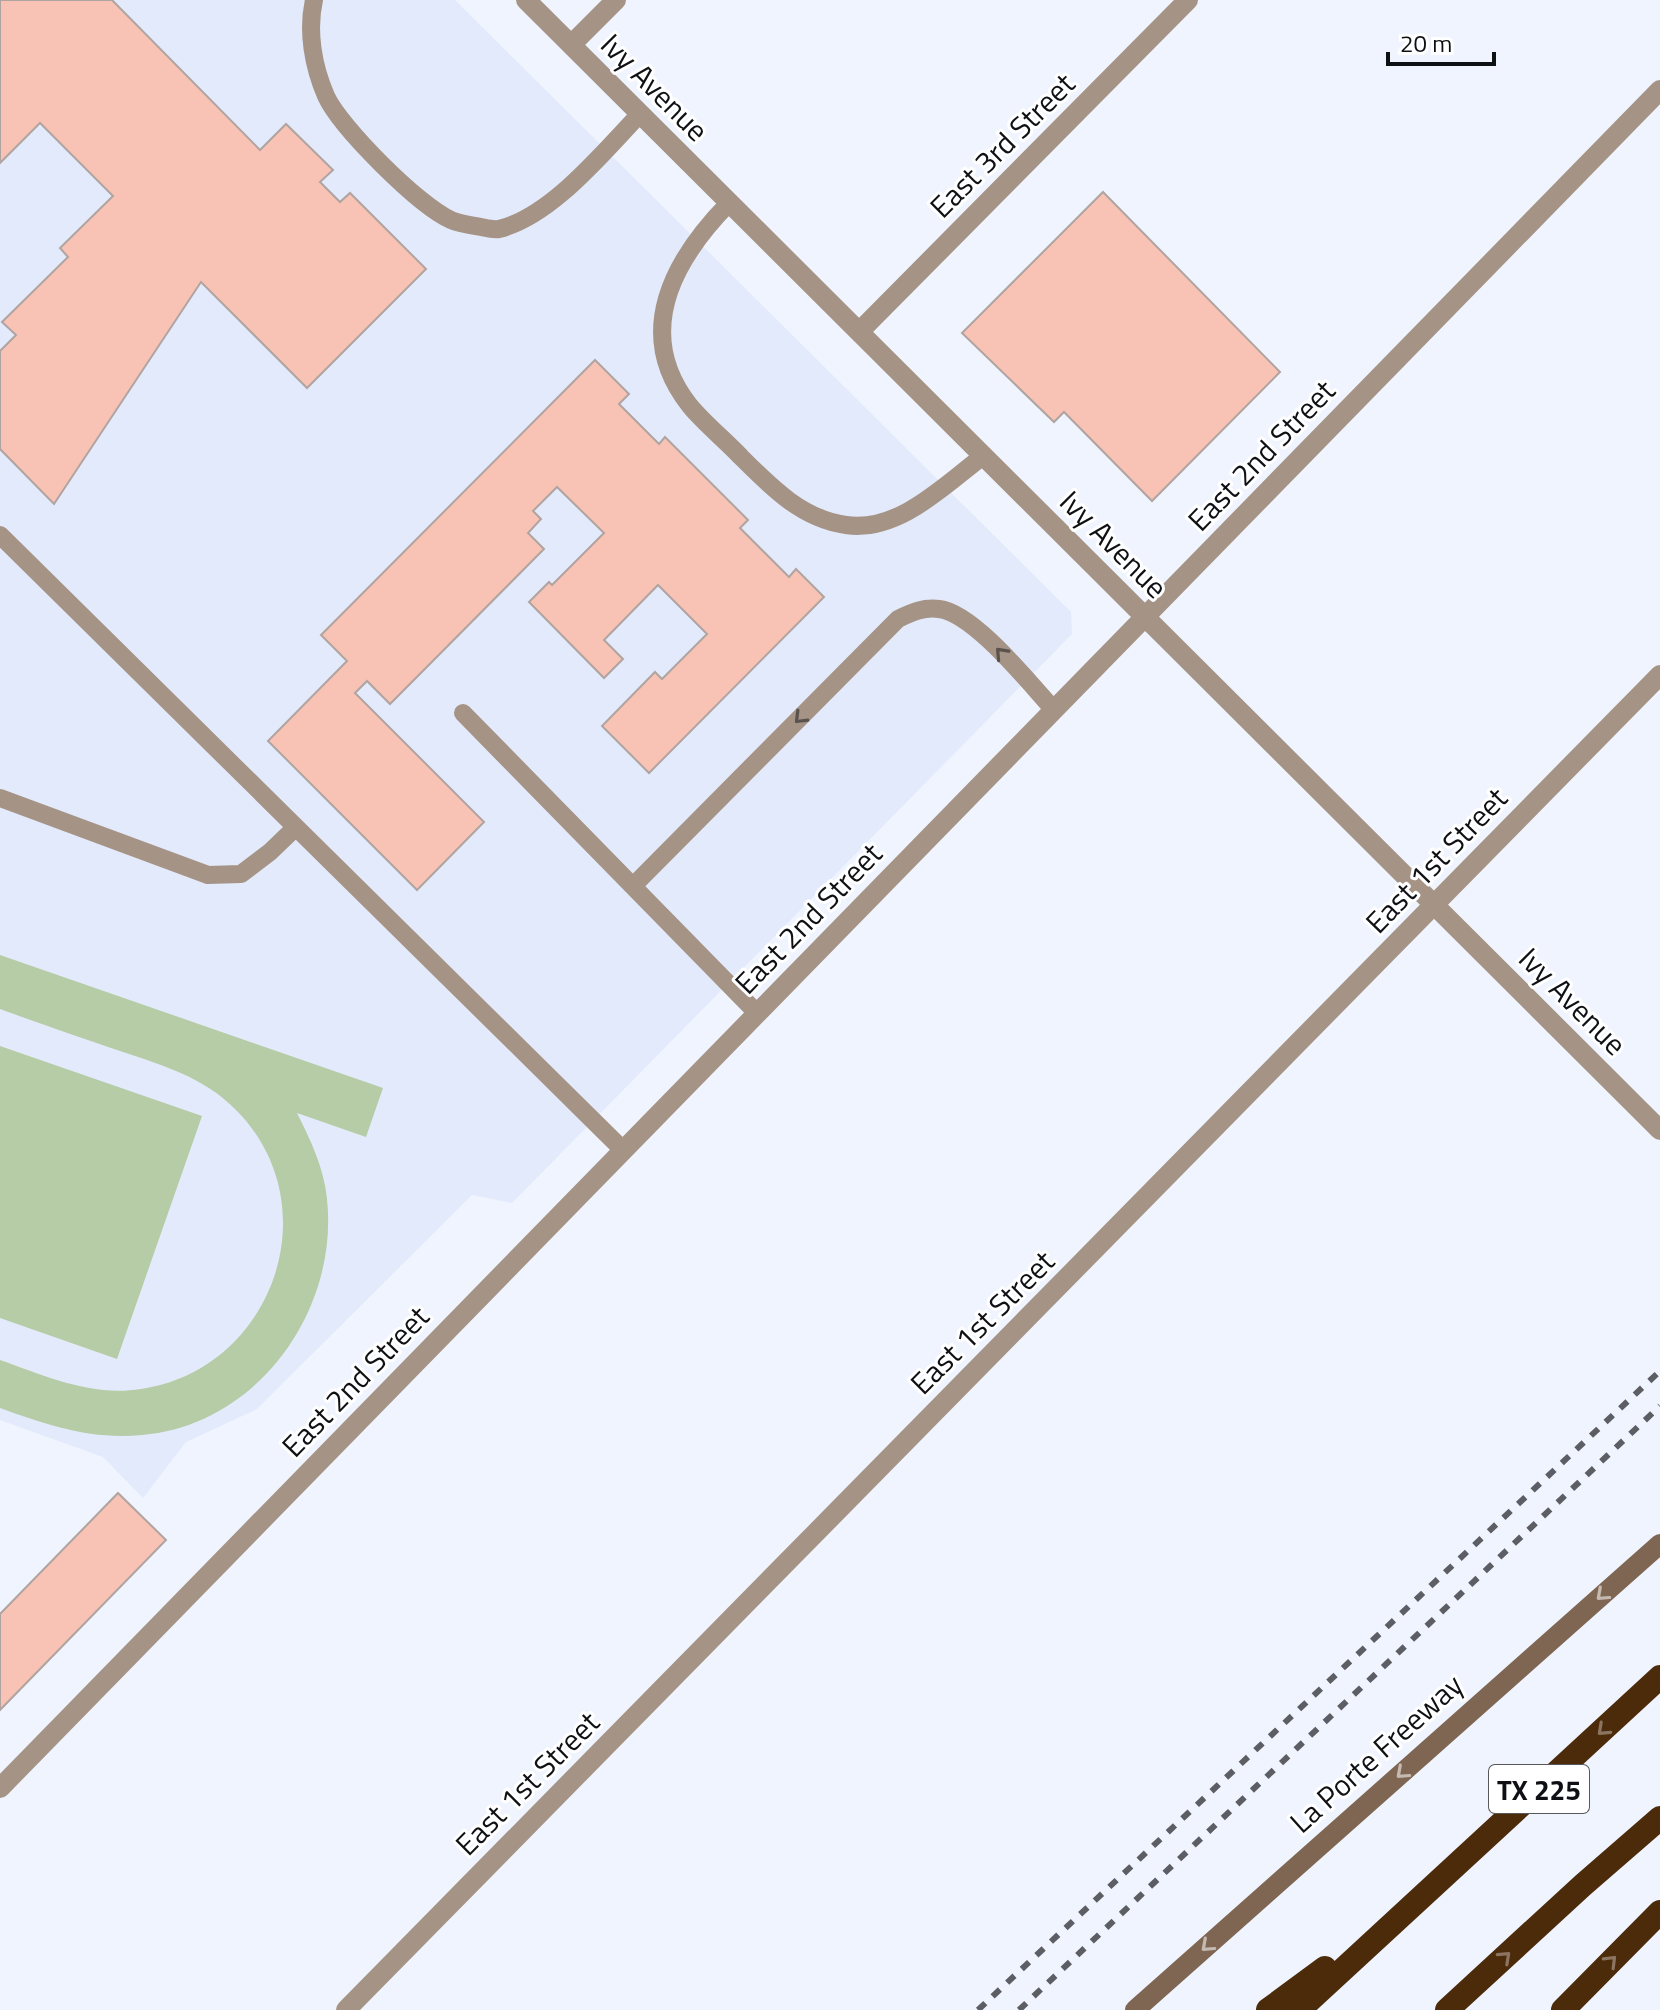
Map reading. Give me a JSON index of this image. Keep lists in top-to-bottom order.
{
  "streets": {
    "highway": ["TX 225"],
    "main road": ["La Porte Freeway"],
    "street": [
      "Ivy Avenue",
      "East 3rd Street",
      "East 2nd Street",
      "East 1st Street"
    ]
  },
  "crossings": [
    ["Ivy Avenue", "East 3rd Street"],
    ["Ivy Avenue", "East 2nd Street"],
    ["Ivy Avenue", "East 1st Street"]
  ],
  "one_way": ["La Porte Freeway"],
  "scale_bar": "20 m"
}
